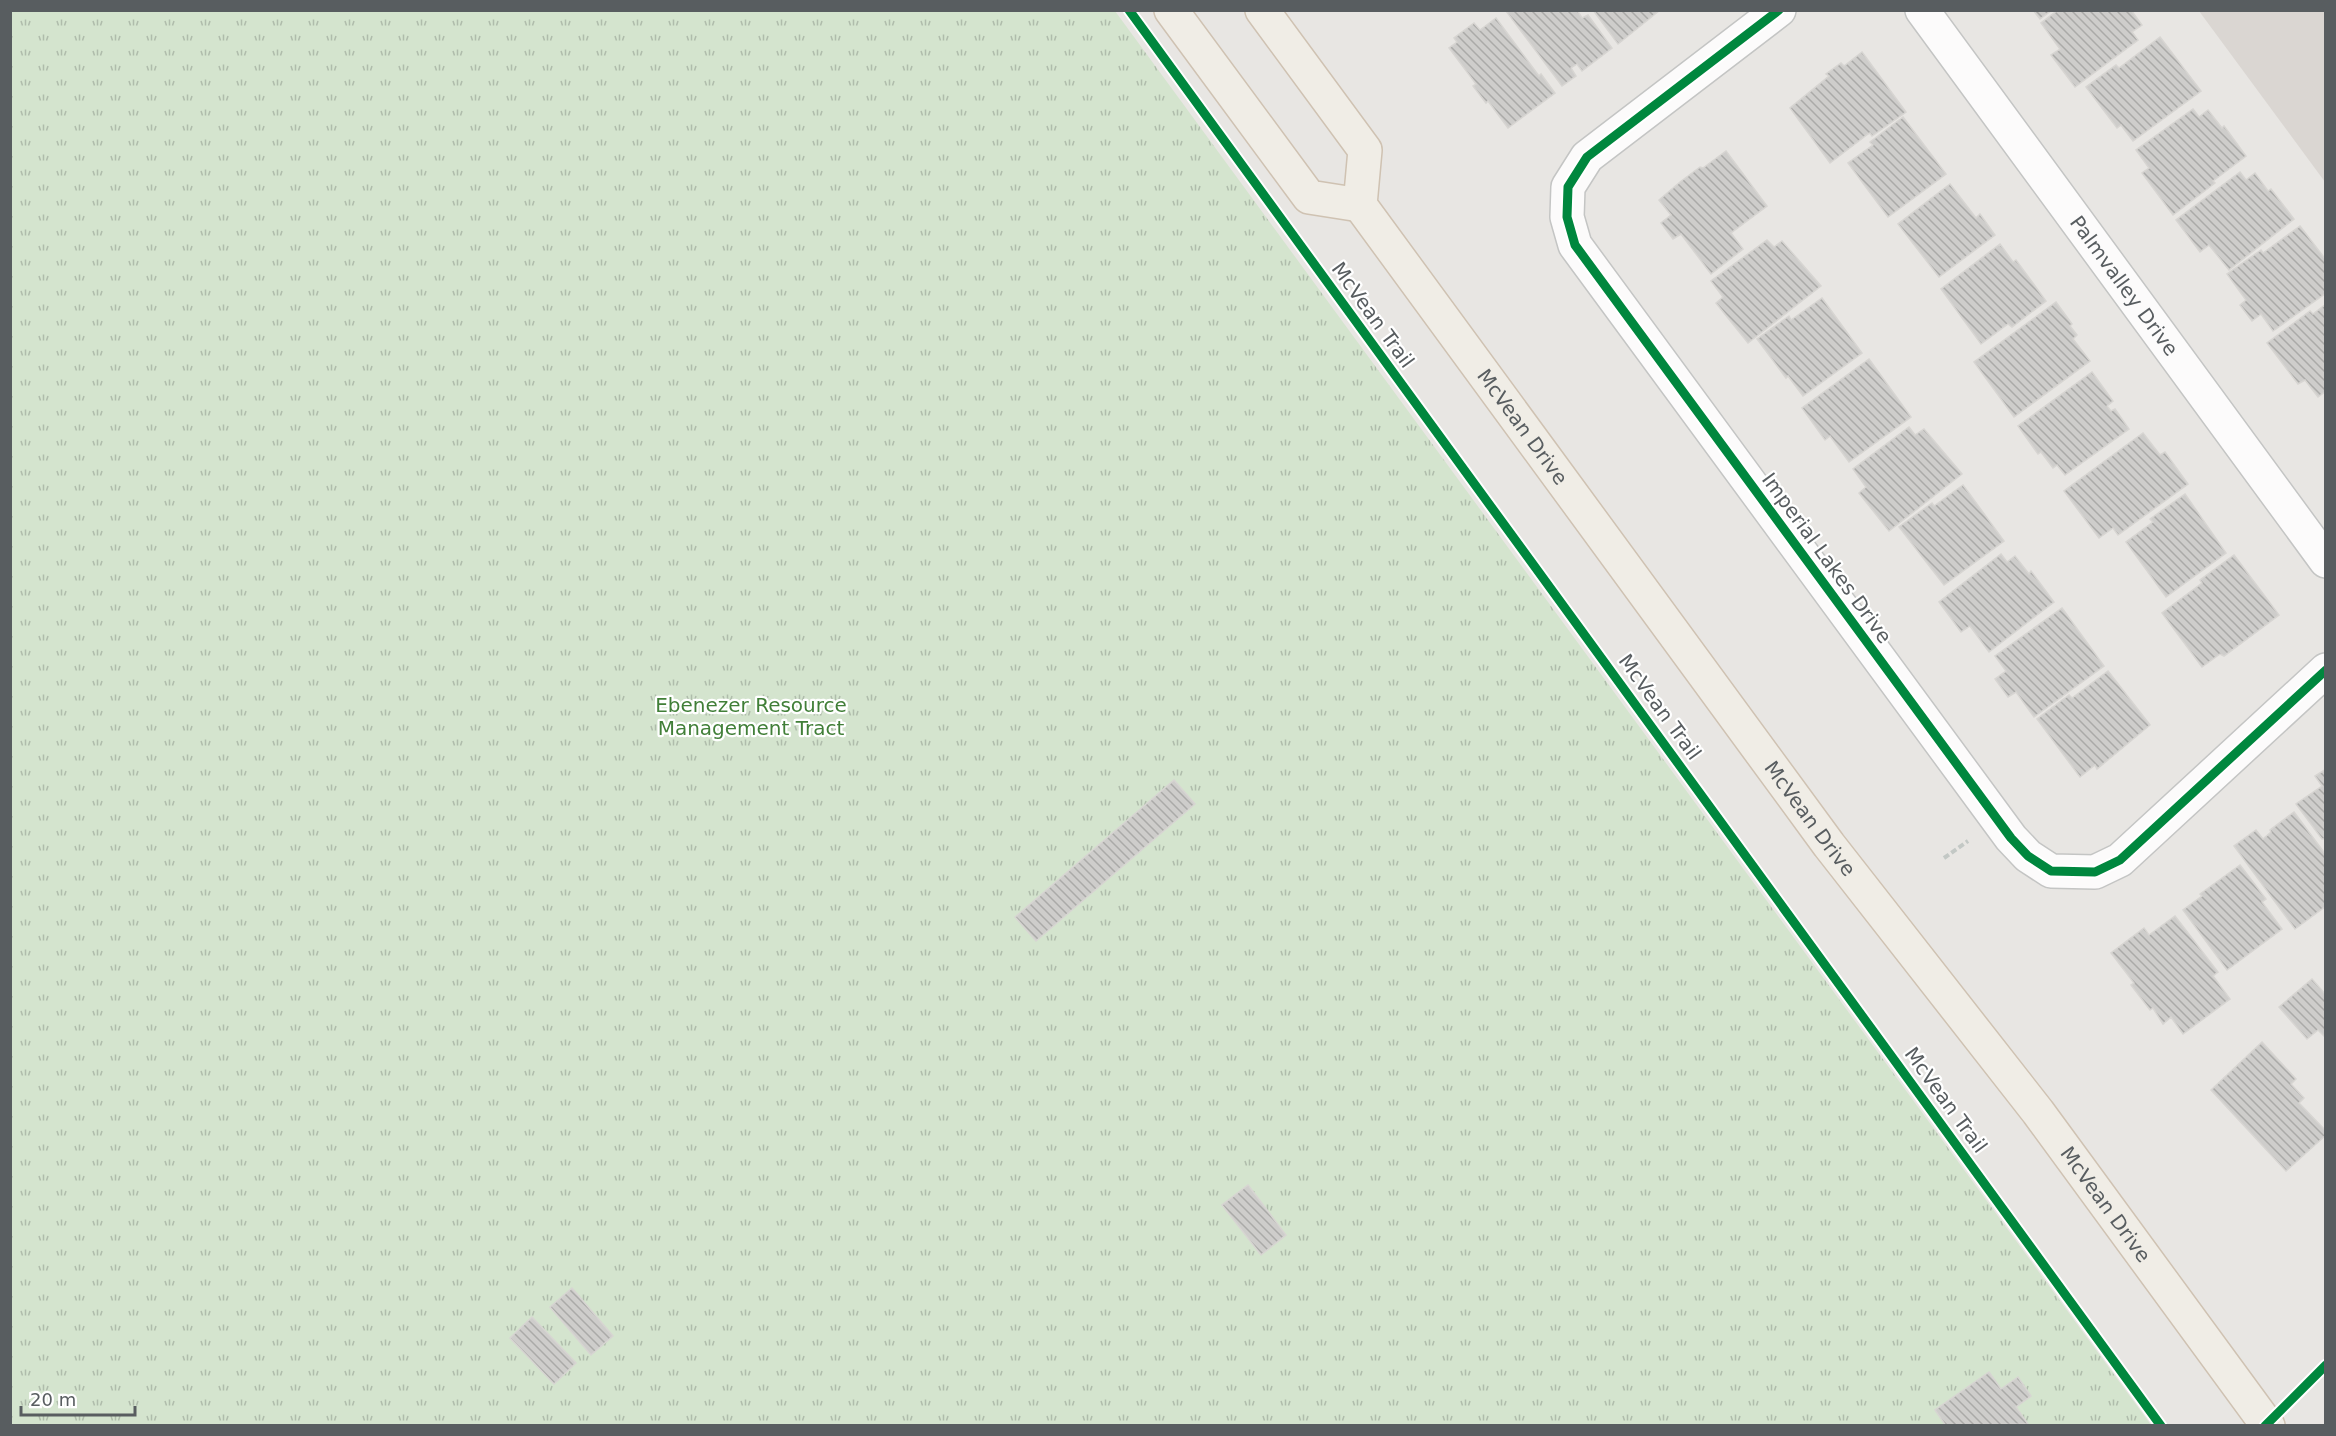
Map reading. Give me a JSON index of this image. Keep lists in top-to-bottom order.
{
  "streets": {
    "main road": ["McVean Drive"],
    "street": ["Palmvalley Drive", "Imperial Lakes Drive"],
    "cycle path": ["McVean Trail"]
  },
  "parks": ["Ebenezer Resource Management Tract"],
  "scale_bar": "20 m"
}
